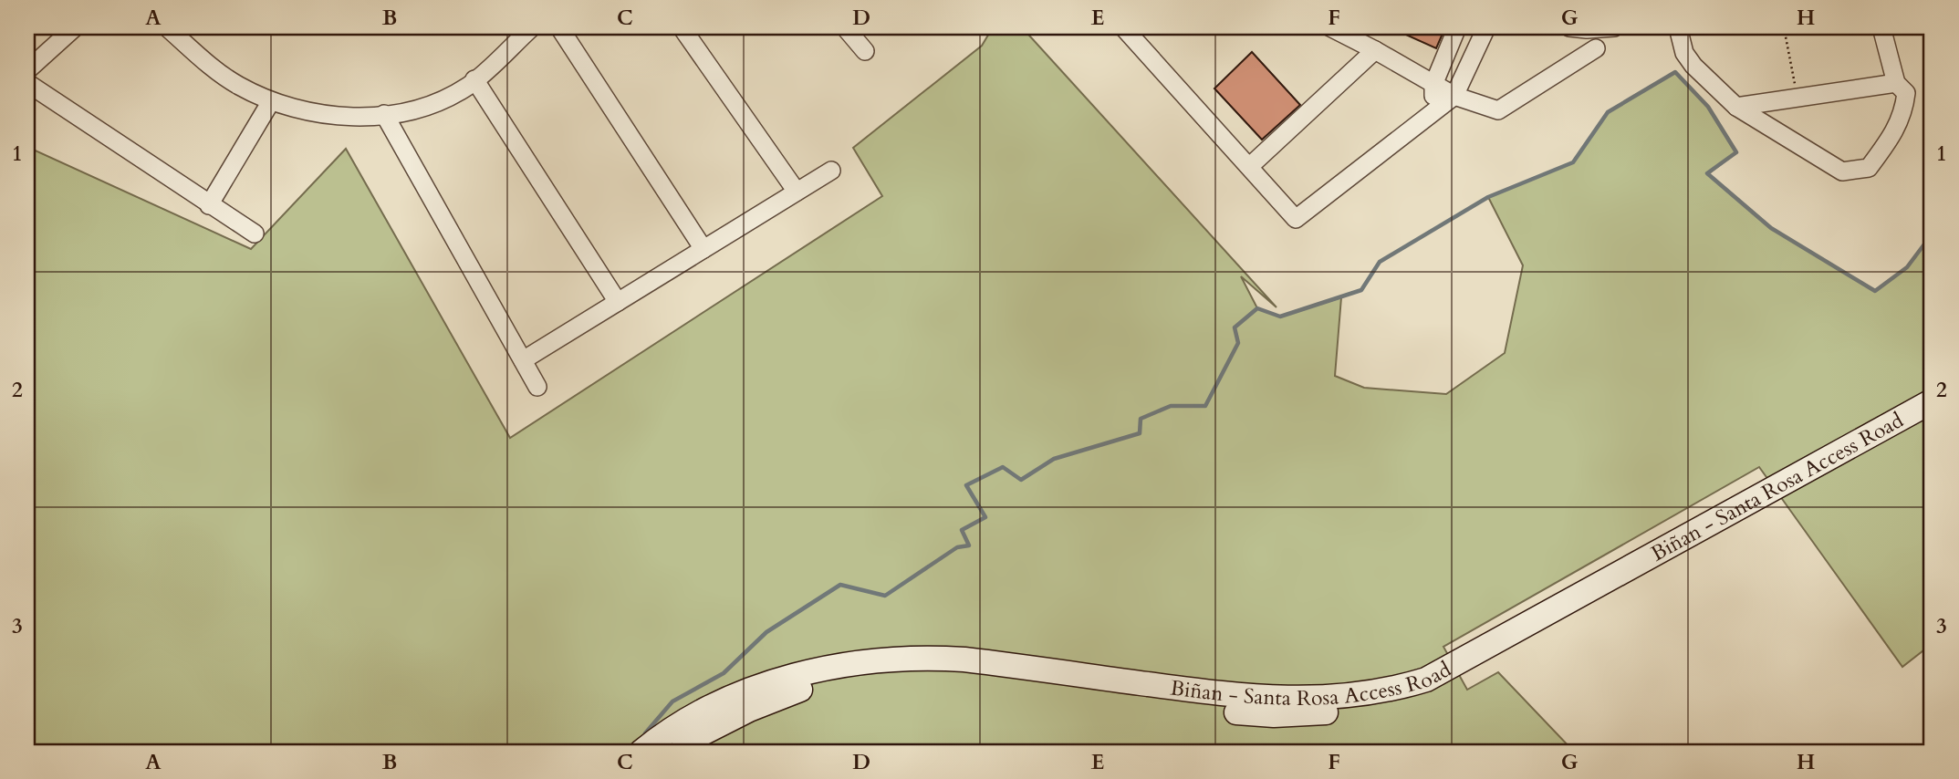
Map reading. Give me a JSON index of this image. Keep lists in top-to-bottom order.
{
  "streets": {
    "main road": ["Biñan - Santa Rosa Access Road"]
  },
  "grid": {
    "columns": [
      "A",
      "B",
      "C",
      "D",
      "E",
      "F",
      "G",
      "H"
    ],
    "rows": ["1", "2", "3"]
  }
}
